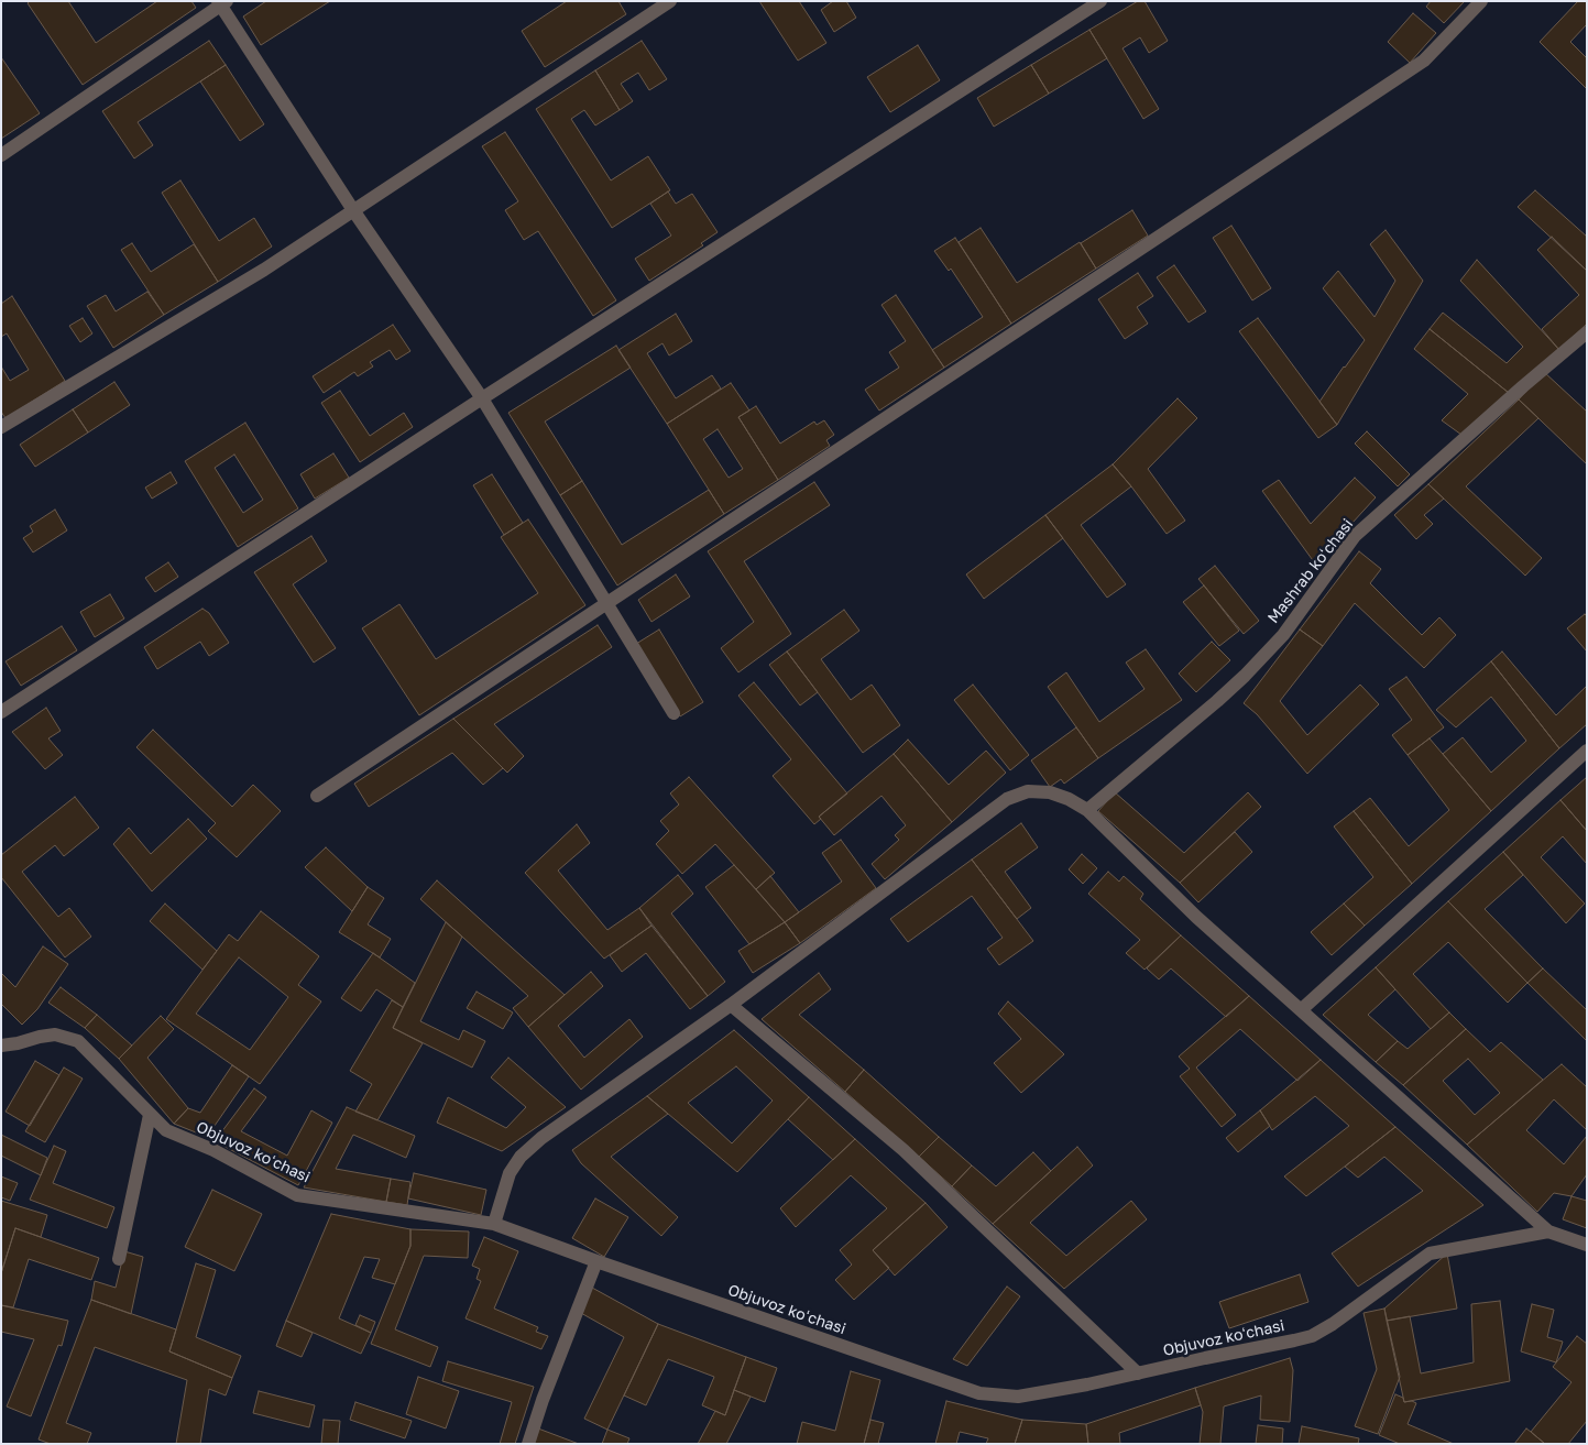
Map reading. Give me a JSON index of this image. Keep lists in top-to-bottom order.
{
  "streets": {
    "street": ["Mashrab koʻchasi", "Objuvoz koʻchasi"]
  }
}
